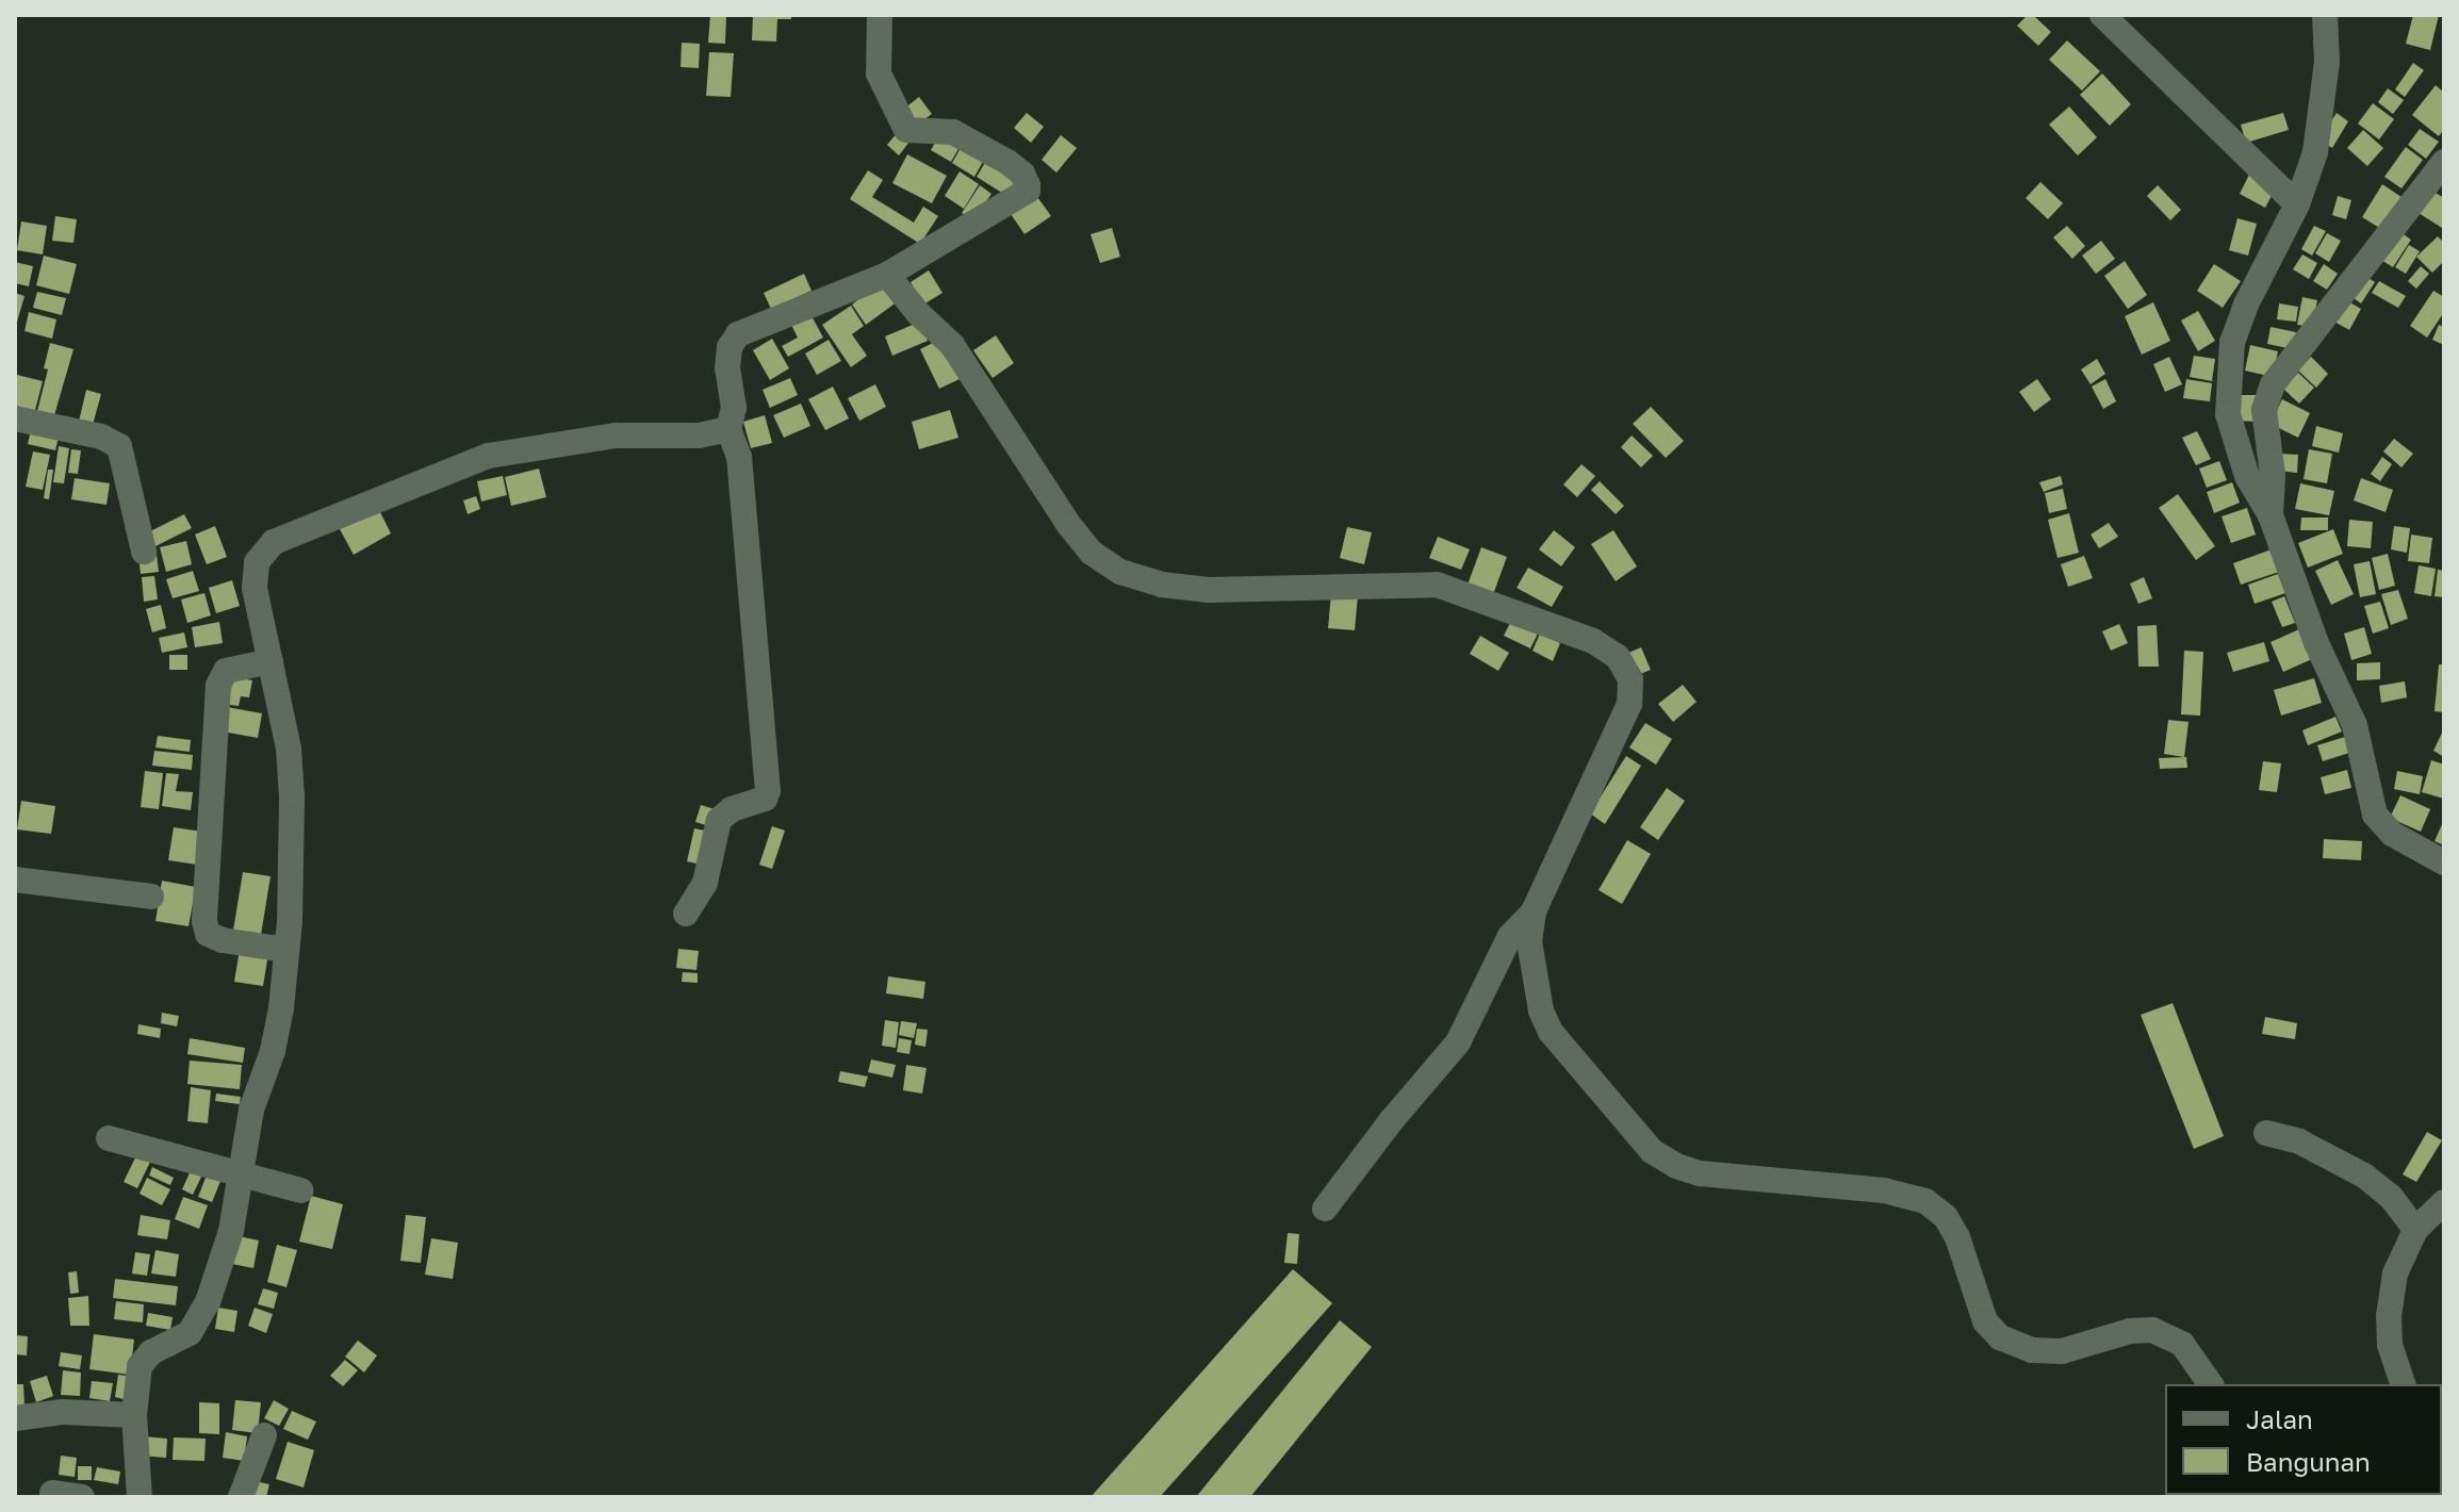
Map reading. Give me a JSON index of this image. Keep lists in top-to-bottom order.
{
  "legend": ["Jalan", "Bangunan"]
}
